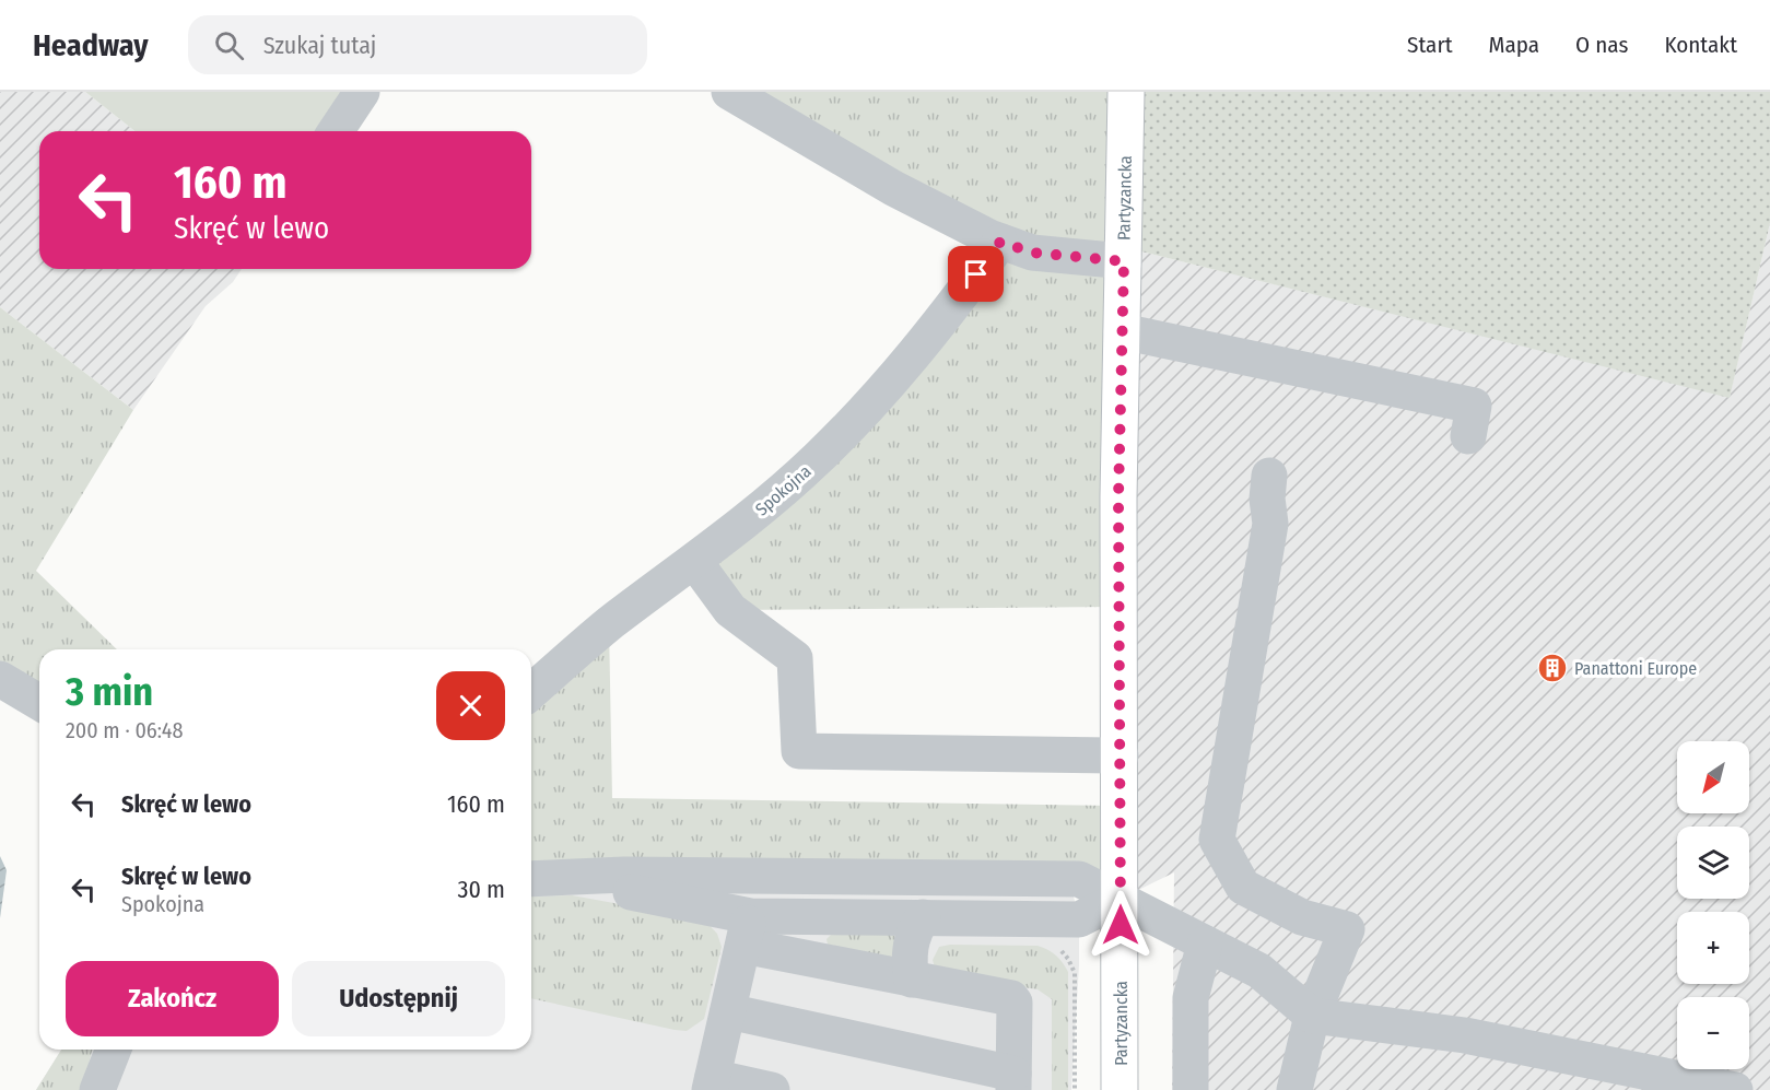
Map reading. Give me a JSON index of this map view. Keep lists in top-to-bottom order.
{
  "streets": {
    "main road": ["Partyzancka"],
    "street": ["Spokojna"]
  },
  "places": {
    "building": ["Panattoni Europe"]
  },
  "north": "bottom left",
  "page": {
    "header": "Headway",
    "search": "Szukaj tutaj",
    "nav": [
      "Start",
      "Mapa",
      "O nas",
      "Kontakt"
    ],
    "turn": ["160 m", "Skręć w lewo"],
    "heading": ["3 min", "200 m · 06:48"],
    "map_buttons": ["+", "−"],
    "list": [
      {
        "name": "Skręć w lewo",
        "value": "160 m"
      },
      {
        "name": "Skręć w lewo",
        "note": "Spokojna",
        "value": "30 m"
      }
    ],
    "buttons": ["Zakończ", "Udostępnij"]
  }
}
